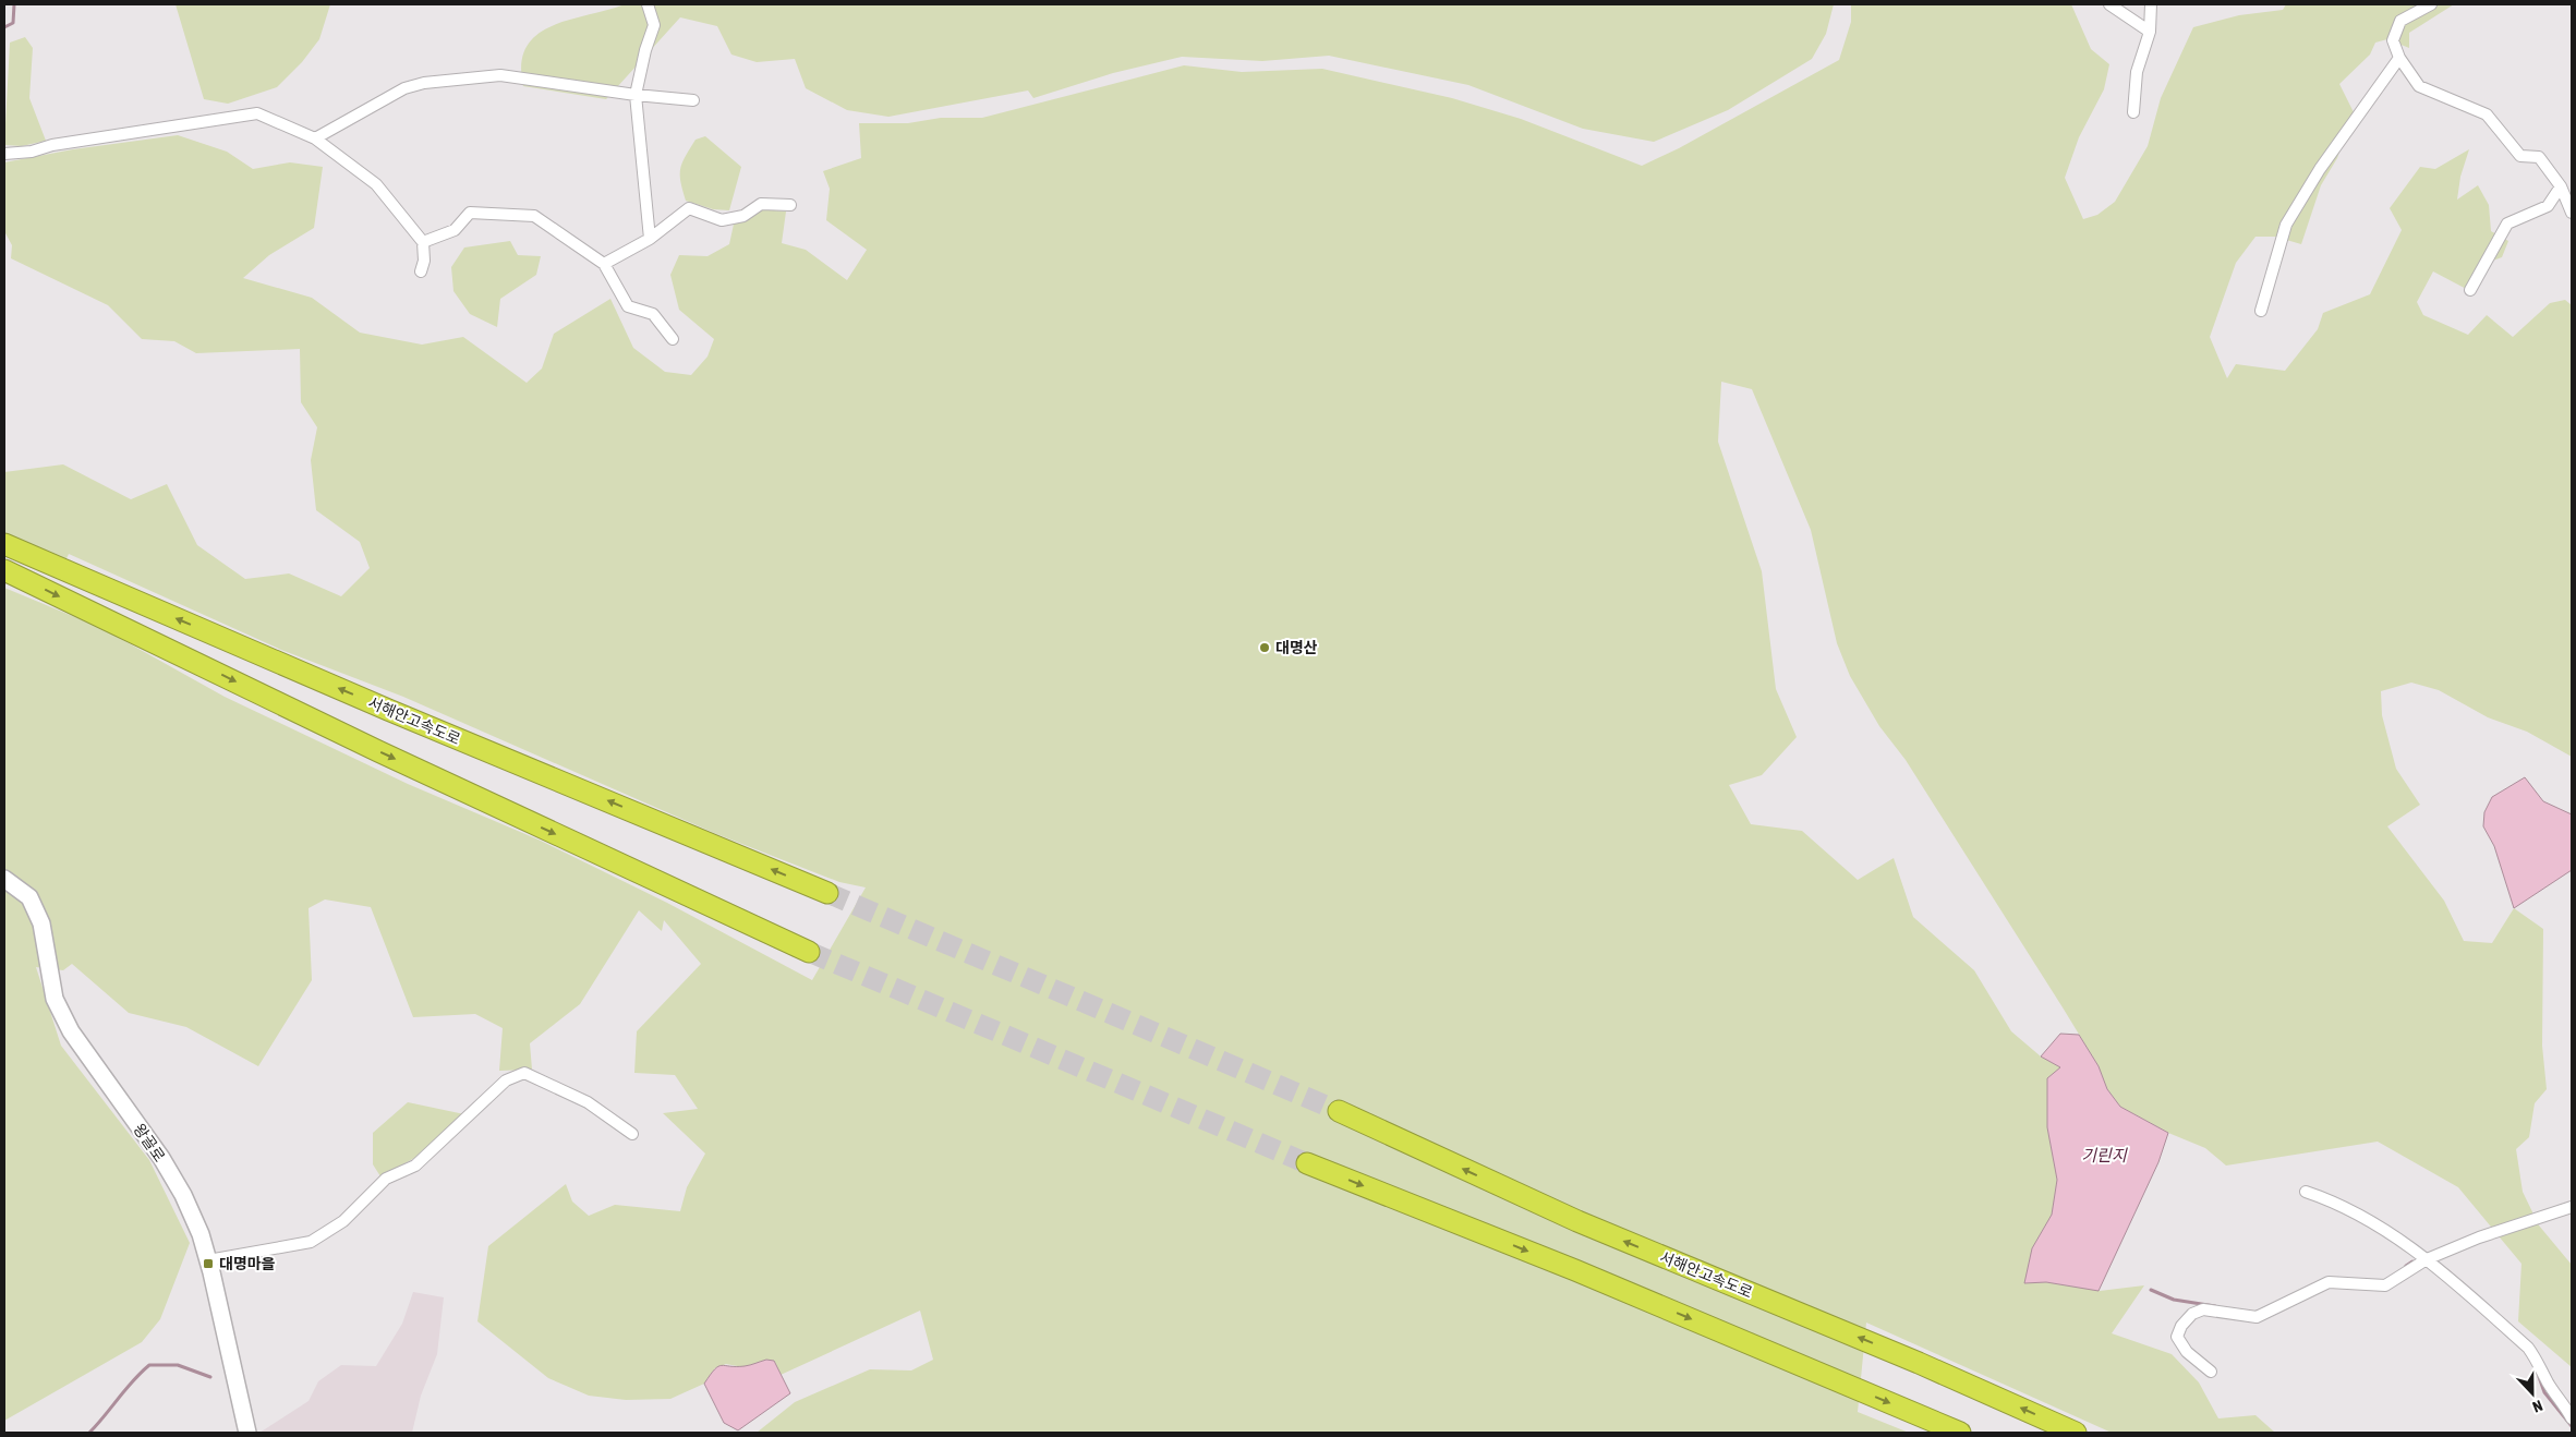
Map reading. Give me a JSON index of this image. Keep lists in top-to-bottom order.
{
  "streets": {
    "highway": ["서해안고속도로"],
    "main road": ["왕골로"]
  },
  "water": ["기린지"],
  "places": {
    "other": ["대명산"],
    "transit": ["대명마을"]
  },
  "north": "bottom"
}
